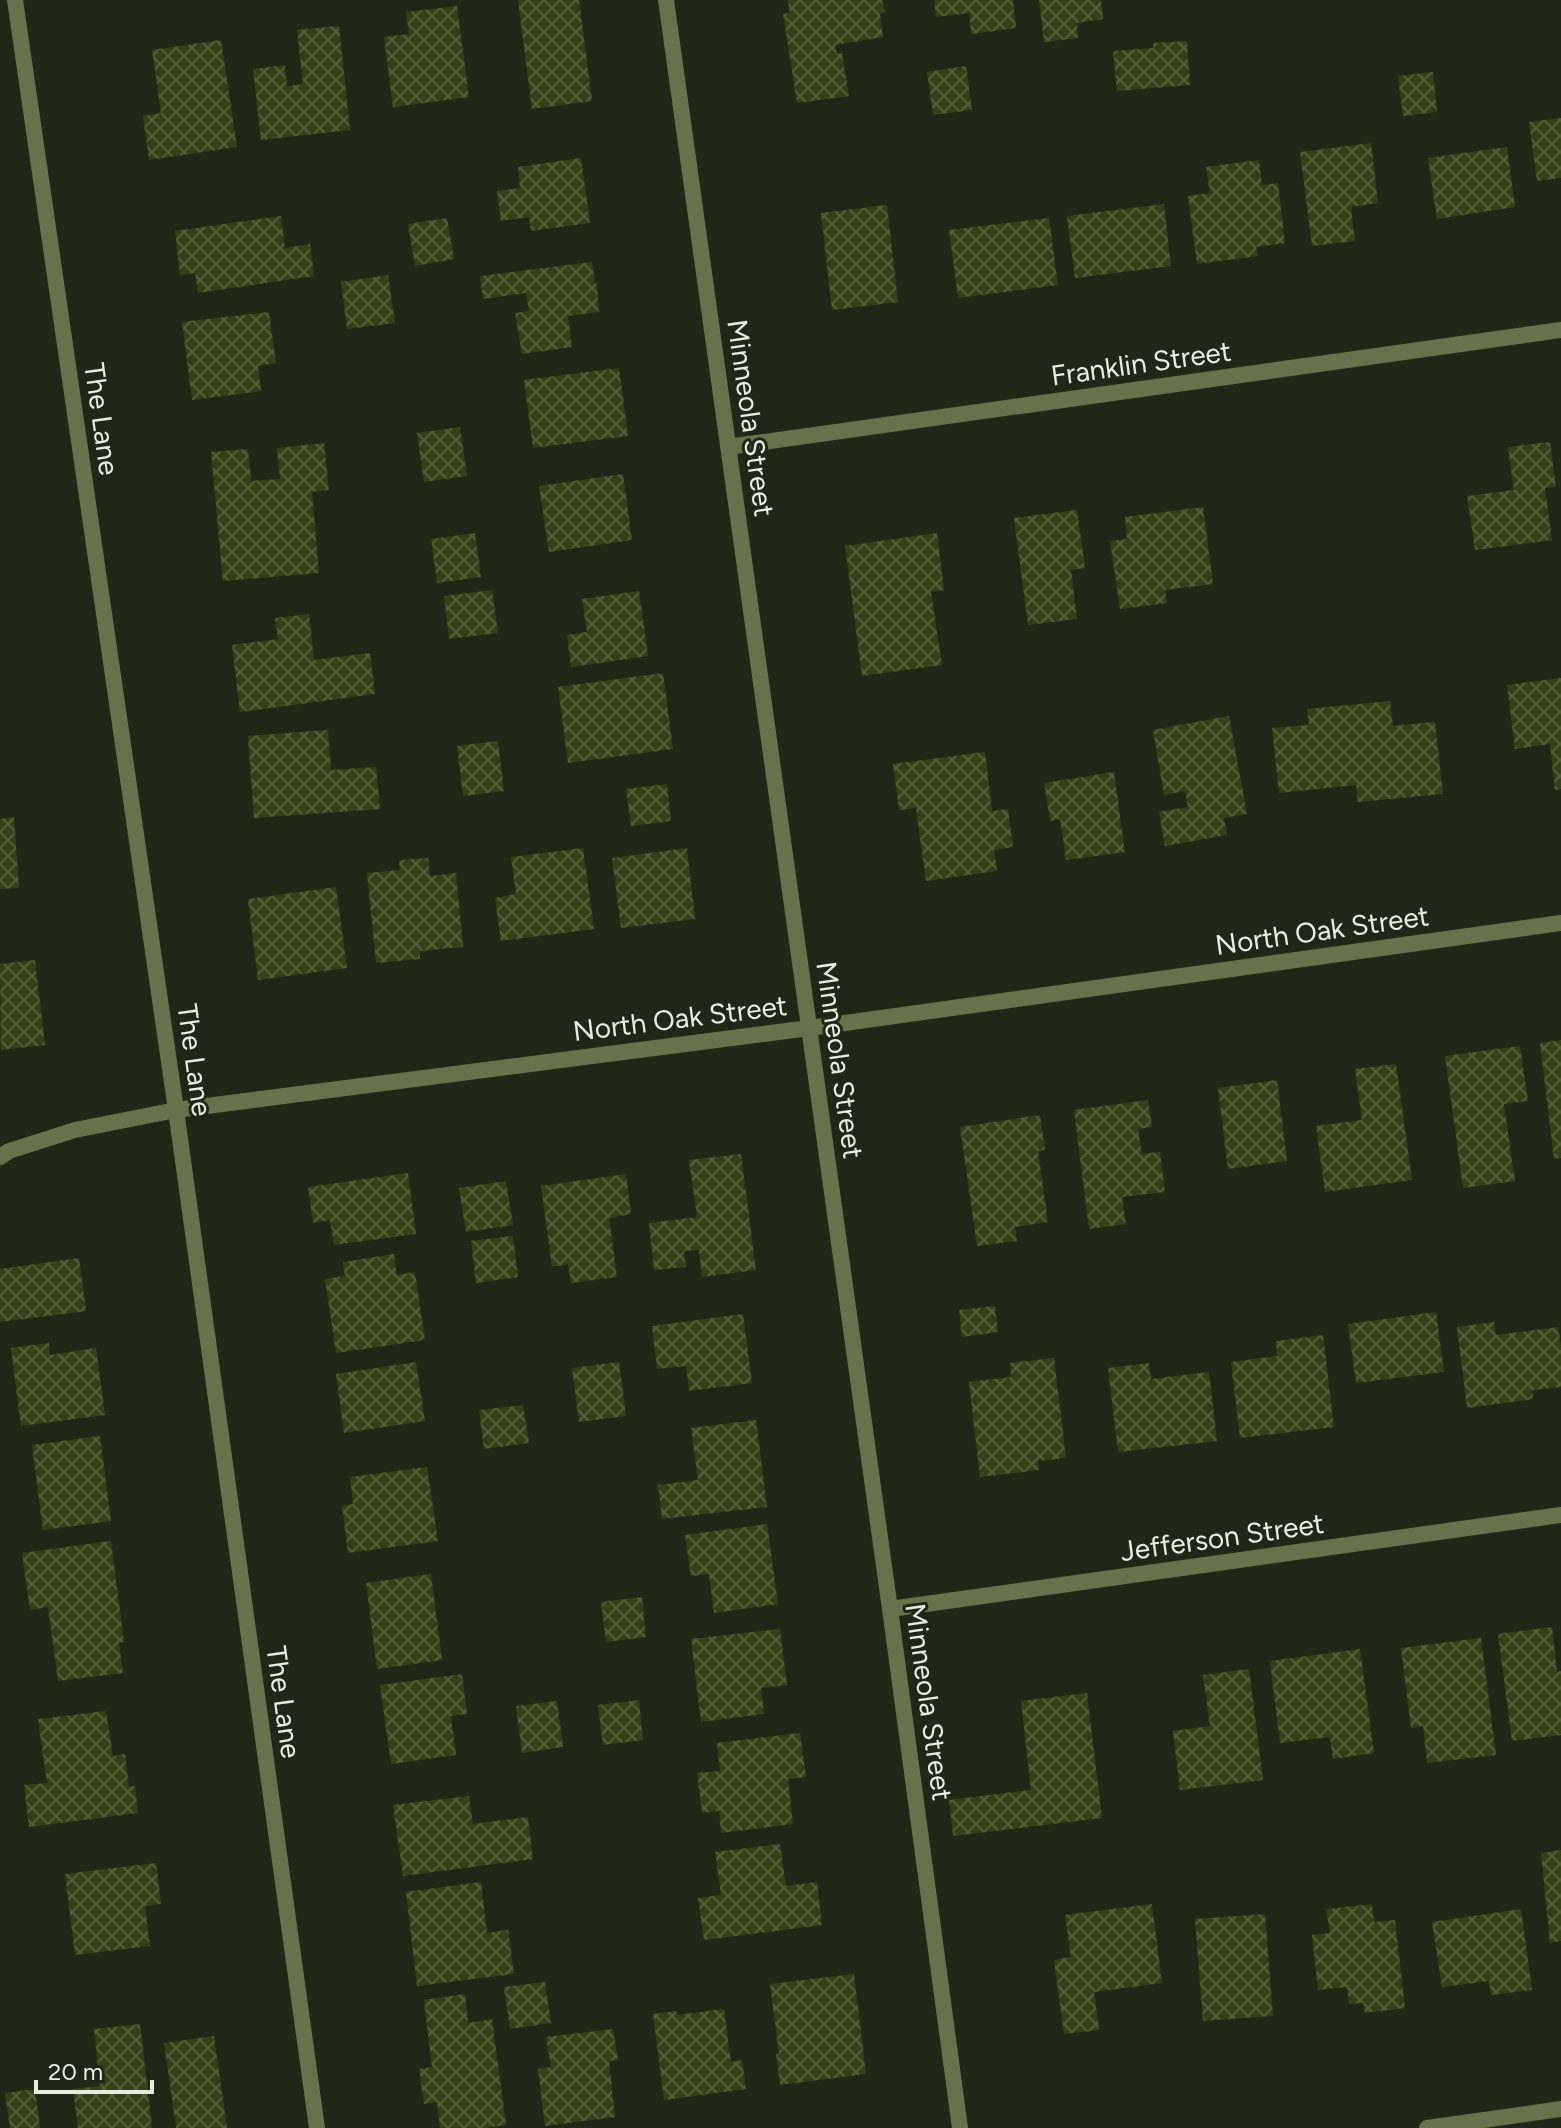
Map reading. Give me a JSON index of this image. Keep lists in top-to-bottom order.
{
  "streets": {
    "street": [
      "Franklin Street",
      "Minneola Street",
      "The Lane",
      "North Oak Street",
      "Jefferson Street"
    ]
  },
  "crossings": [
    ["Franklin Street", "Minneola Street"],
    ["Minneola Street", "North Oak Street"],
    ["Minneola Street", "Jefferson Street"],
    ["The Lane", "North Oak Street"]
  ],
  "scale_bar": "20 m"
}
